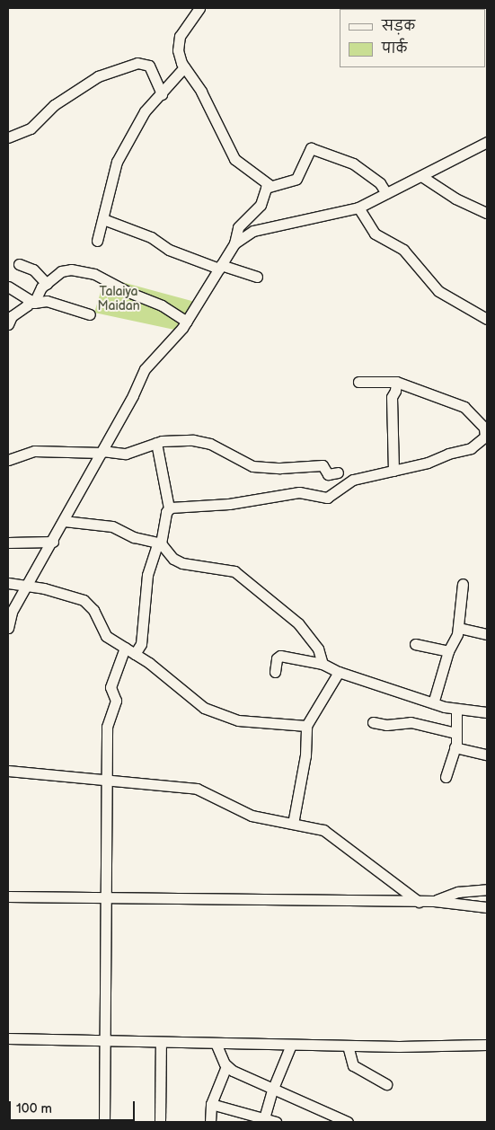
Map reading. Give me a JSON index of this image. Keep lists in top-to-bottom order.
{
  "parks": ["Talaiya Maidan"],
  "legend": ["सड़क", "पार्क"],
  "scale_bar": "100 m"
}
